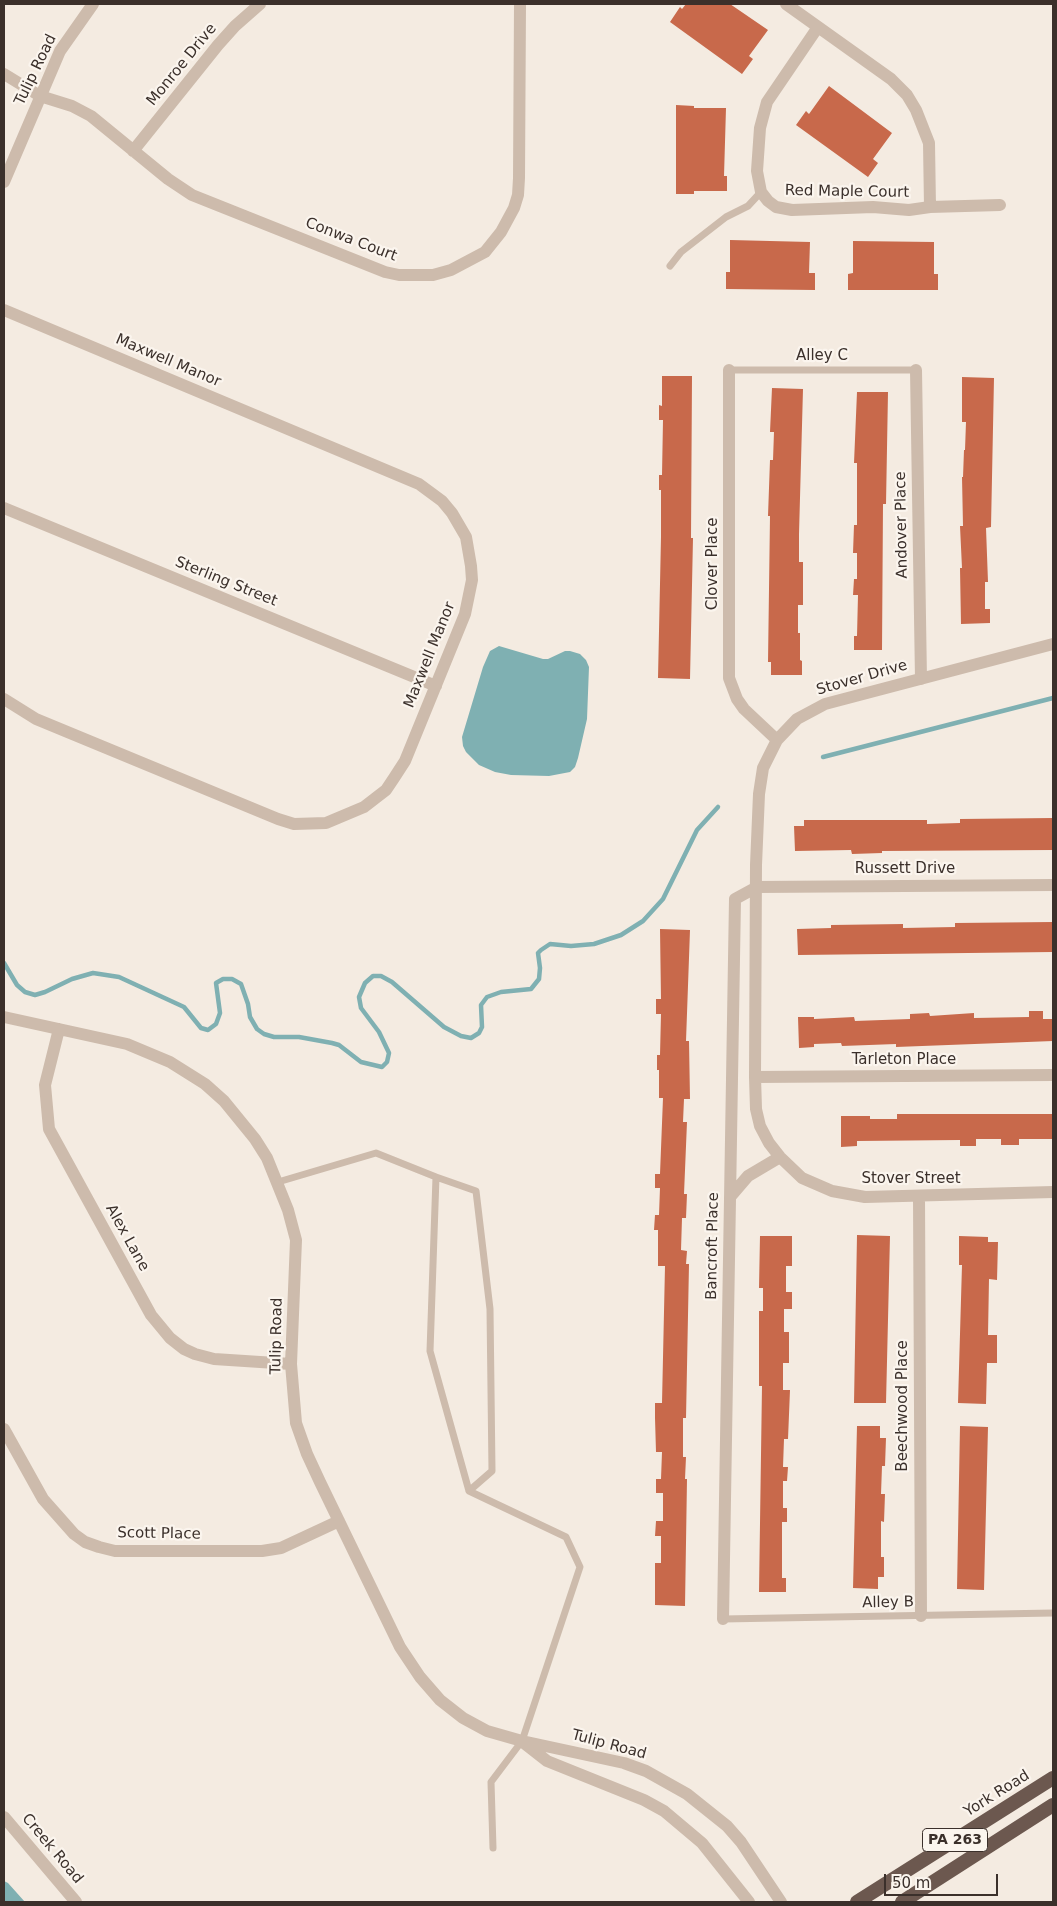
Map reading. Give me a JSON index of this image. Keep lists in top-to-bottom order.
{
  "streets": {
    "highway": ["York Road", "PA 263"],
    "street": [
      "Monroe Drive",
      "Tulip Road",
      "Red Maple Court",
      "Conwa Court",
      "Maxwell Manor",
      "Andover Place",
      "Clover Place",
      "Sterling Street",
      "Stover Drive",
      "Russett Drive",
      "Tarleton Place",
      "Stover Street",
      "Alex Lane",
      "Bancroft Place",
      "Beechwood Place",
      "Scott Place",
      "Creek Road"
    ],
    "lane": ["Alley C", "Alley B"]
  },
  "crossings": [
    ["Monroe Drive", "Conwa Court"],
    ["Tulip Road", "Conwa Court"],
    ["Tulip Road", "Alex Lane"],
    ["Tulip Road", "Scott Place"],
    ["Alley C", "Andover Place"],
    ["Alley C", "Clover Place"],
    ["Maxwell Manor", "Sterling Street"],
    ["Andover Place", "Stover Drive"],
    ["Clover Place", "Stover Drive"],
    ["Stover Drive", "Russett Drive"],
    ["Stover Drive", "Stover Street"],
    ["Stover Drive", "Bancroft Place"],
    ["Russett Drive", "Stover Street"],
    ["Russett Drive", "Bancroft Place"],
    ["Tarleton Place", "Stover Street"],
    ["Stover Street", "Bancroft Place"],
    ["Stover Street", "Beechwood Place"],
    ["Bancroft Place", "Alley B"],
    ["Beechwood Place", "Alley B"]
  ],
  "scale_bar": "50 m"
}
